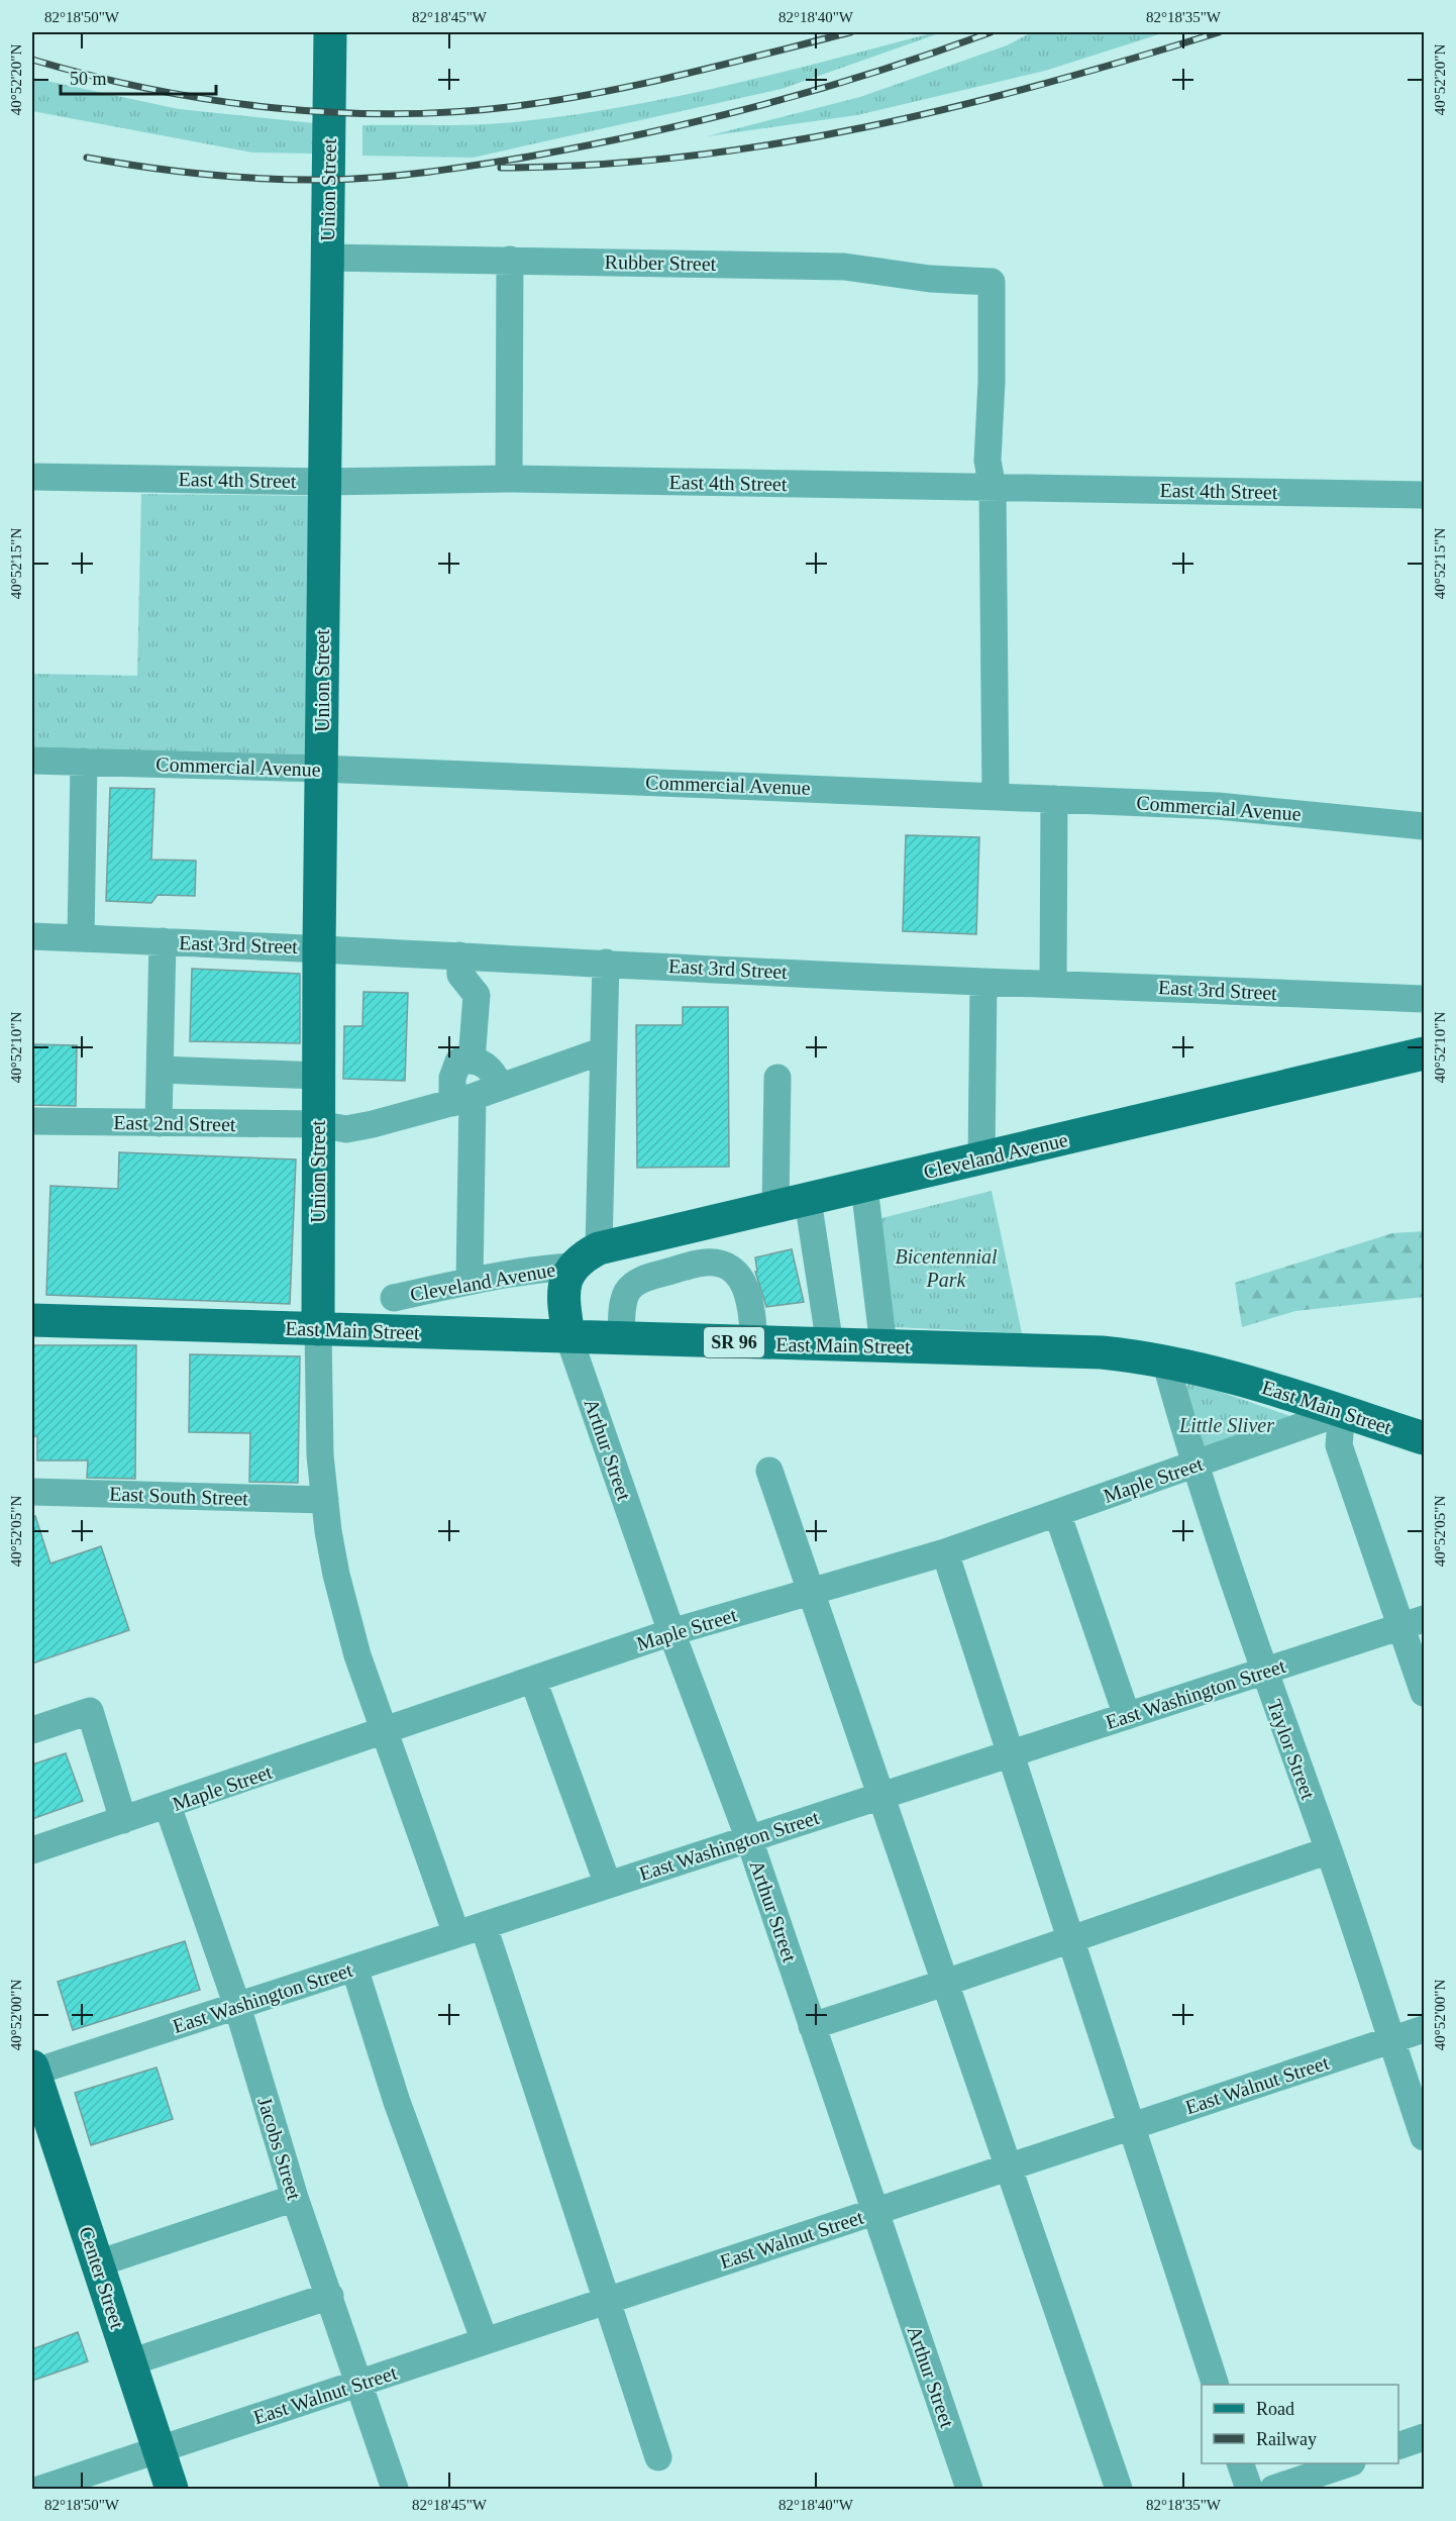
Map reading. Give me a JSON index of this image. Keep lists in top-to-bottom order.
{
  "streets": {
    "main road": [
      "Union Street",
      "Cleveland Avenue",
      "East Main Street",
      "SR 96",
      "Center Street"
    ],
    "street": [
      "Rubber Street",
      "East 4th Street",
      "Commercial Avenue",
      "East 3rd Street",
      "East 2nd Street",
      "Arthur Street",
      "Maple Street",
      "East South Street",
      "East Washington Street",
      "Taylor Street",
      "East Walnut Street",
      "Jacobs Street"
    ]
  },
  "crossings": [
    ["Union Street", "Rubber Street"],
    ["Union Street", "East 4th Street"],
    ["Union Street", "Commercial Avenue"],
    ["Union Street", "East 3rd Street"],
    ["Union Street", "East 2nd Street"],
    ["Union Street", "East Main Street"],
    ["Rubber Street", "East 4th Street"],
    ["Cleveland Avenue", "East Main Street"],
    ["Cleveland Avenue", "Arthur Street"],
    ["East Main Street", "Arthur Street"],
    ["East Main Street", "Maple Street"],
    ["East Main Street", "Taylor Street"],
    ["Arthur Street", "Maple Street"],
    ["Arthur Street", "East Washington Street"],
    ["Arthur Street", "East Walnut Street"],
    ["Maple Street", "Taylor Street"],
    ["Maple Street", "Jacobs Street"],
    ["East Washington Street", "Taylor Street"],
    ["East Washington Street", "Jacobs Street"],
    ["East Washington Street", "Center Street"],
    ["Taylor Street", "East Walnut Street"],
    ["East Walnut Street", "Jacobs Street"],
    ["East Walnut Street", "Center Street"]
  ],
  "parks": ["Bicentennial Park", "Little Sliver"],
  "legend": ["Road", "Railway"],
  "scale_bar": "50 m",
  "coordinates": [
    "82°18'50\"W",
    "82°18'45\"W",
    "82°18'40\"W",
    "82°18'35\"W",
    "40°52'20\"N",
    "40°52'15\"N",
    "40°52'10\"N",
    "40°52'05\"N",
    "40°52'00\"N"
  ]
}
